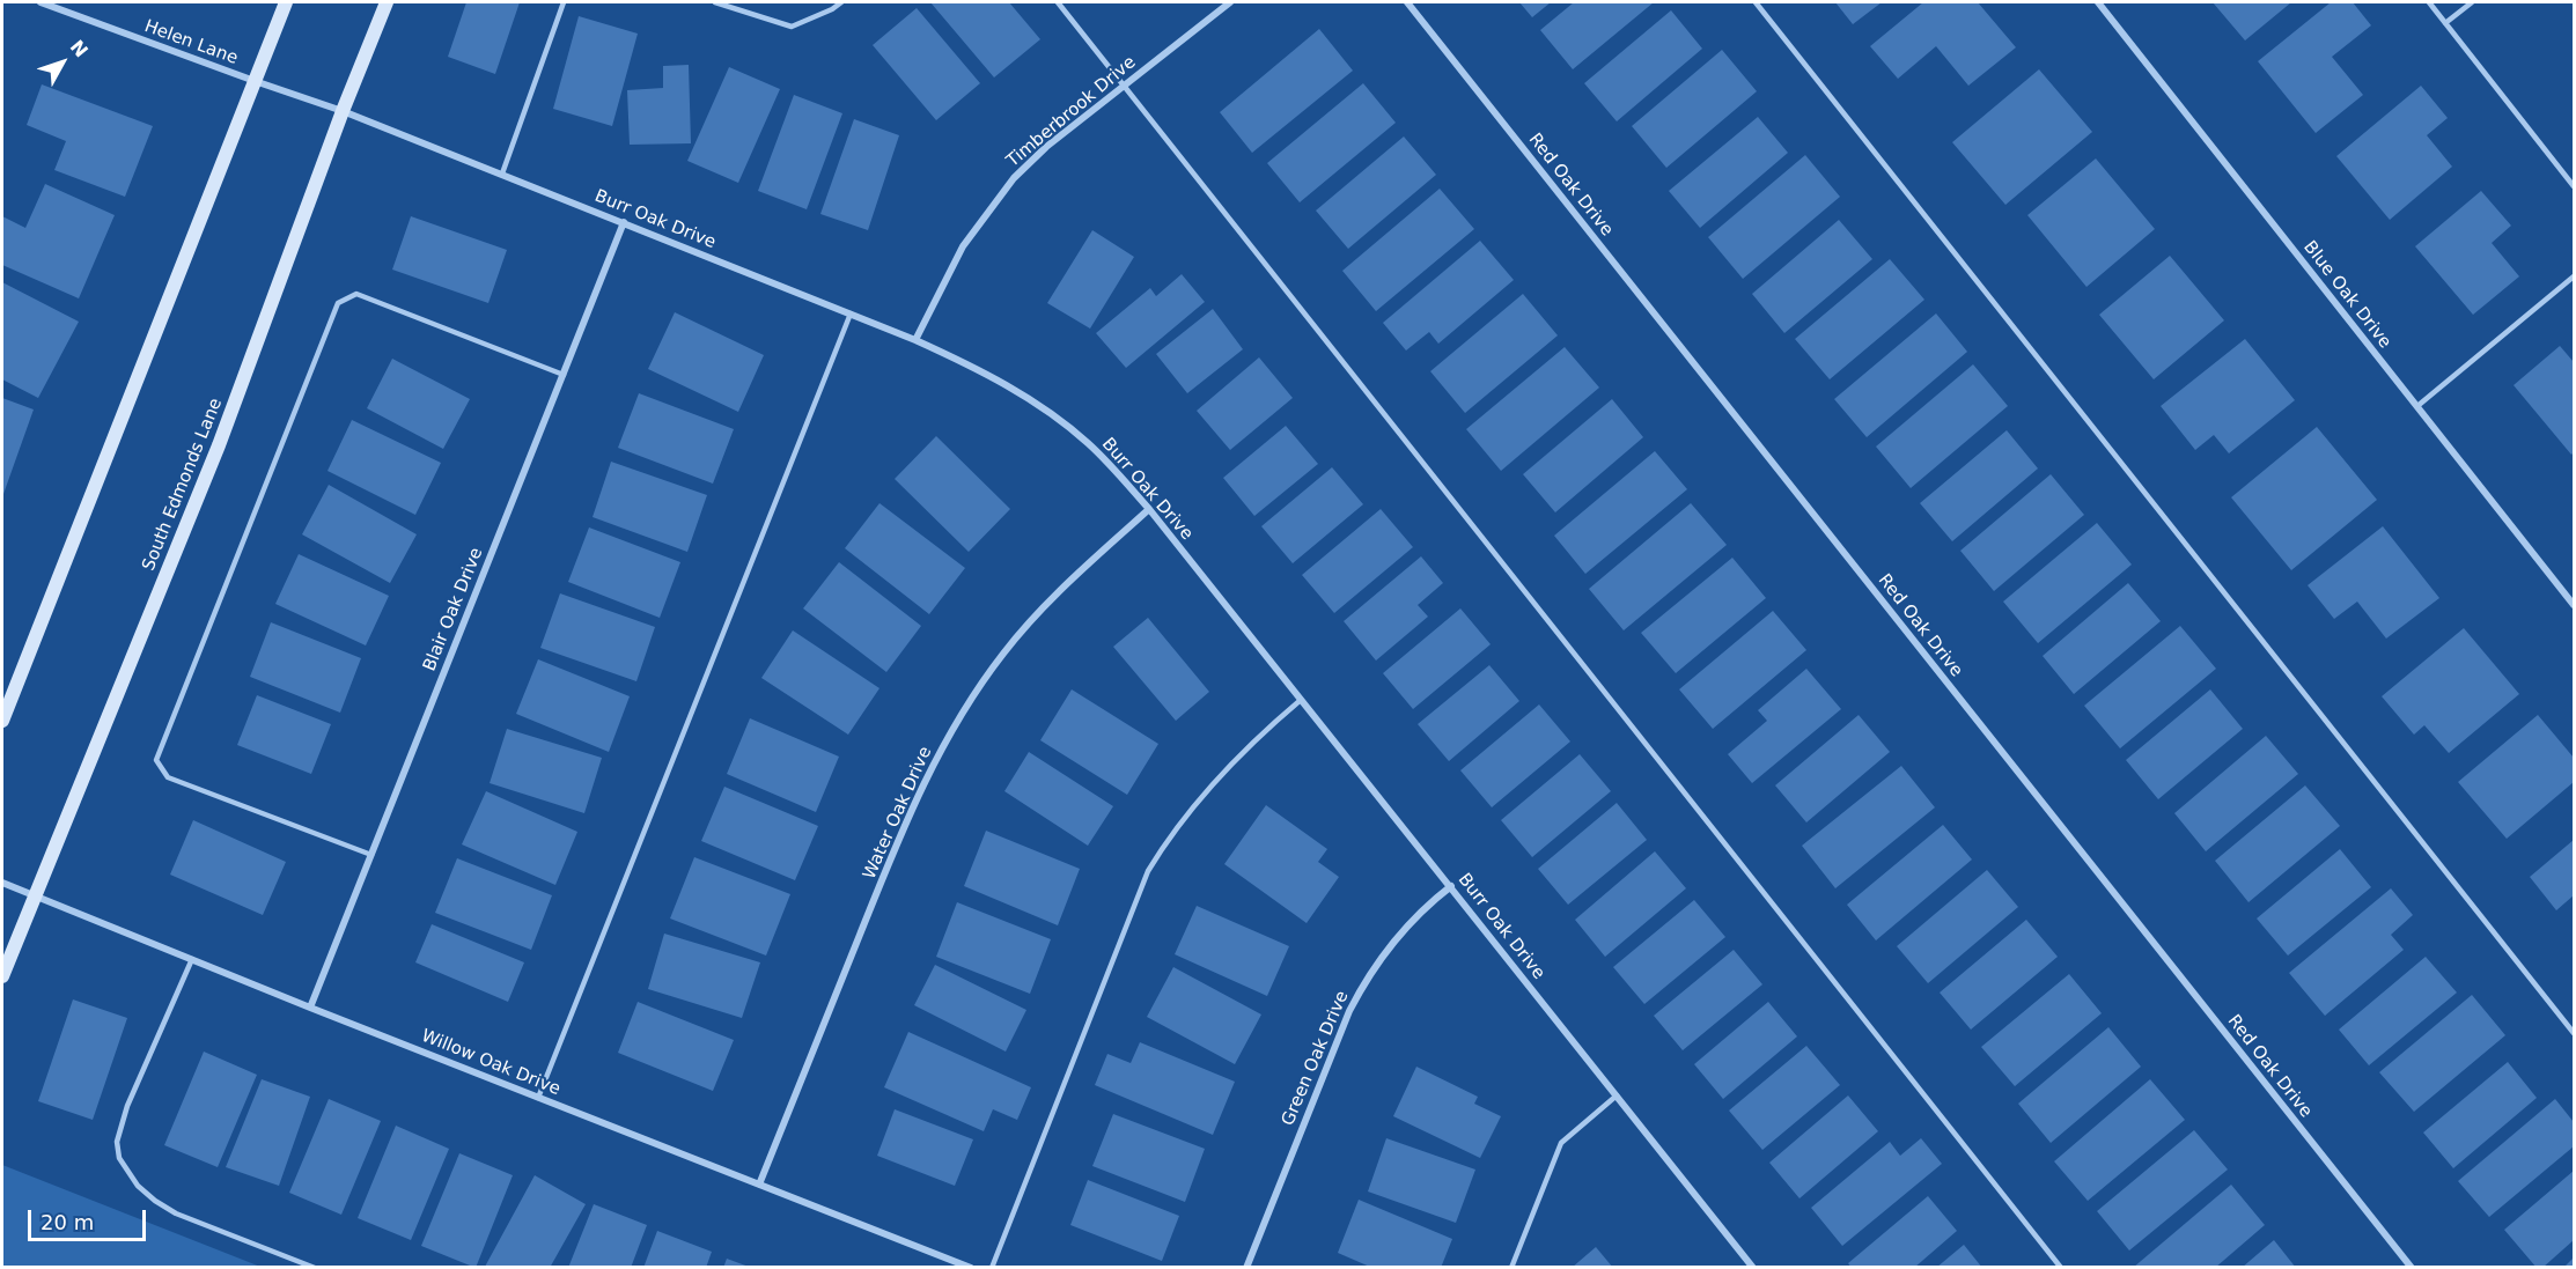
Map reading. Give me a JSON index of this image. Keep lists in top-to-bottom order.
{
  "streets": {
    "main road": ["South Edmonds Lane"],
    "street": [
      "Helen Lane",
      "Timberbrook Drive",
      "Red Oak Drive",
      "Burr Oak Drive",
      "Blue Oak Drive",
      "Blair Oak Drive",
      "Water Oak Drive",
      "Green Oak Drive",
      "Willow Oak Drive"
    ]
  },
  "crossings": [
    ["Helen Lane", "Burr Oak Drive"],
    ["Timberbrook Drive", "Burr Oak Drive"],
    ["Burr Oak Drive", "South Edmonds Lane"],
    ["Burr Oak Drive", "Blair Oak Drive"],
    ["Burr Oak Drive", "Water Oak Drive"],
    ["Burr Oak Drive", "Green Oak Drive"],
    ["South Edmonds Lane", "Willow Oak Drive"],
    ["Blair Oak Drive", "Willow Oak Drive"],
    ["Water Oak Drive", "Willow Oak Drive"]
  ],
  "scale_bar": "20 m",
  "north": "top right"
}
